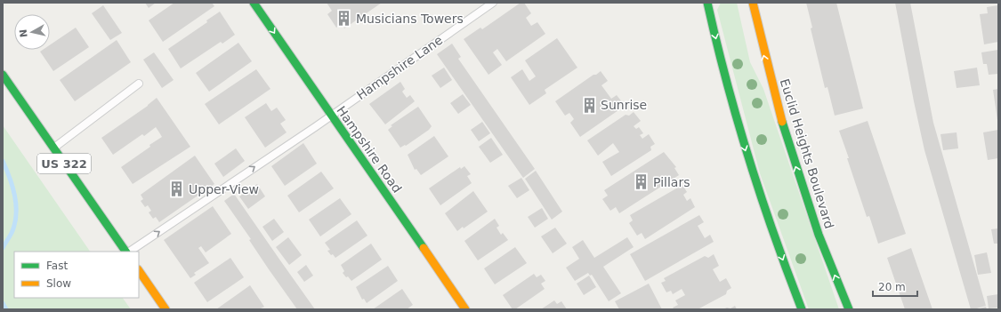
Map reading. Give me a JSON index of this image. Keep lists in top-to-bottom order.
{
  "streets": {
    "main road": ["Hampshire Road", "Euclid Heights Boulevard", "US 322"],
    "lane": ["Hampshire Lane"]
  },
  "crossings": [
    ["Hampshire Lane", "Hampshire Road"]
  ],
  "one_way": ["Hampshire Lane", "Hampshire Road"],
  "places": {
    "building": [
      "Musicians Towers",
      "Sunrise",
      "Pillars",
      "Upper-View"
    ]
  },
  "legend": ["Fast", "Slow"],
  "scale_bar": "20 m",
  "north": "left"
}
